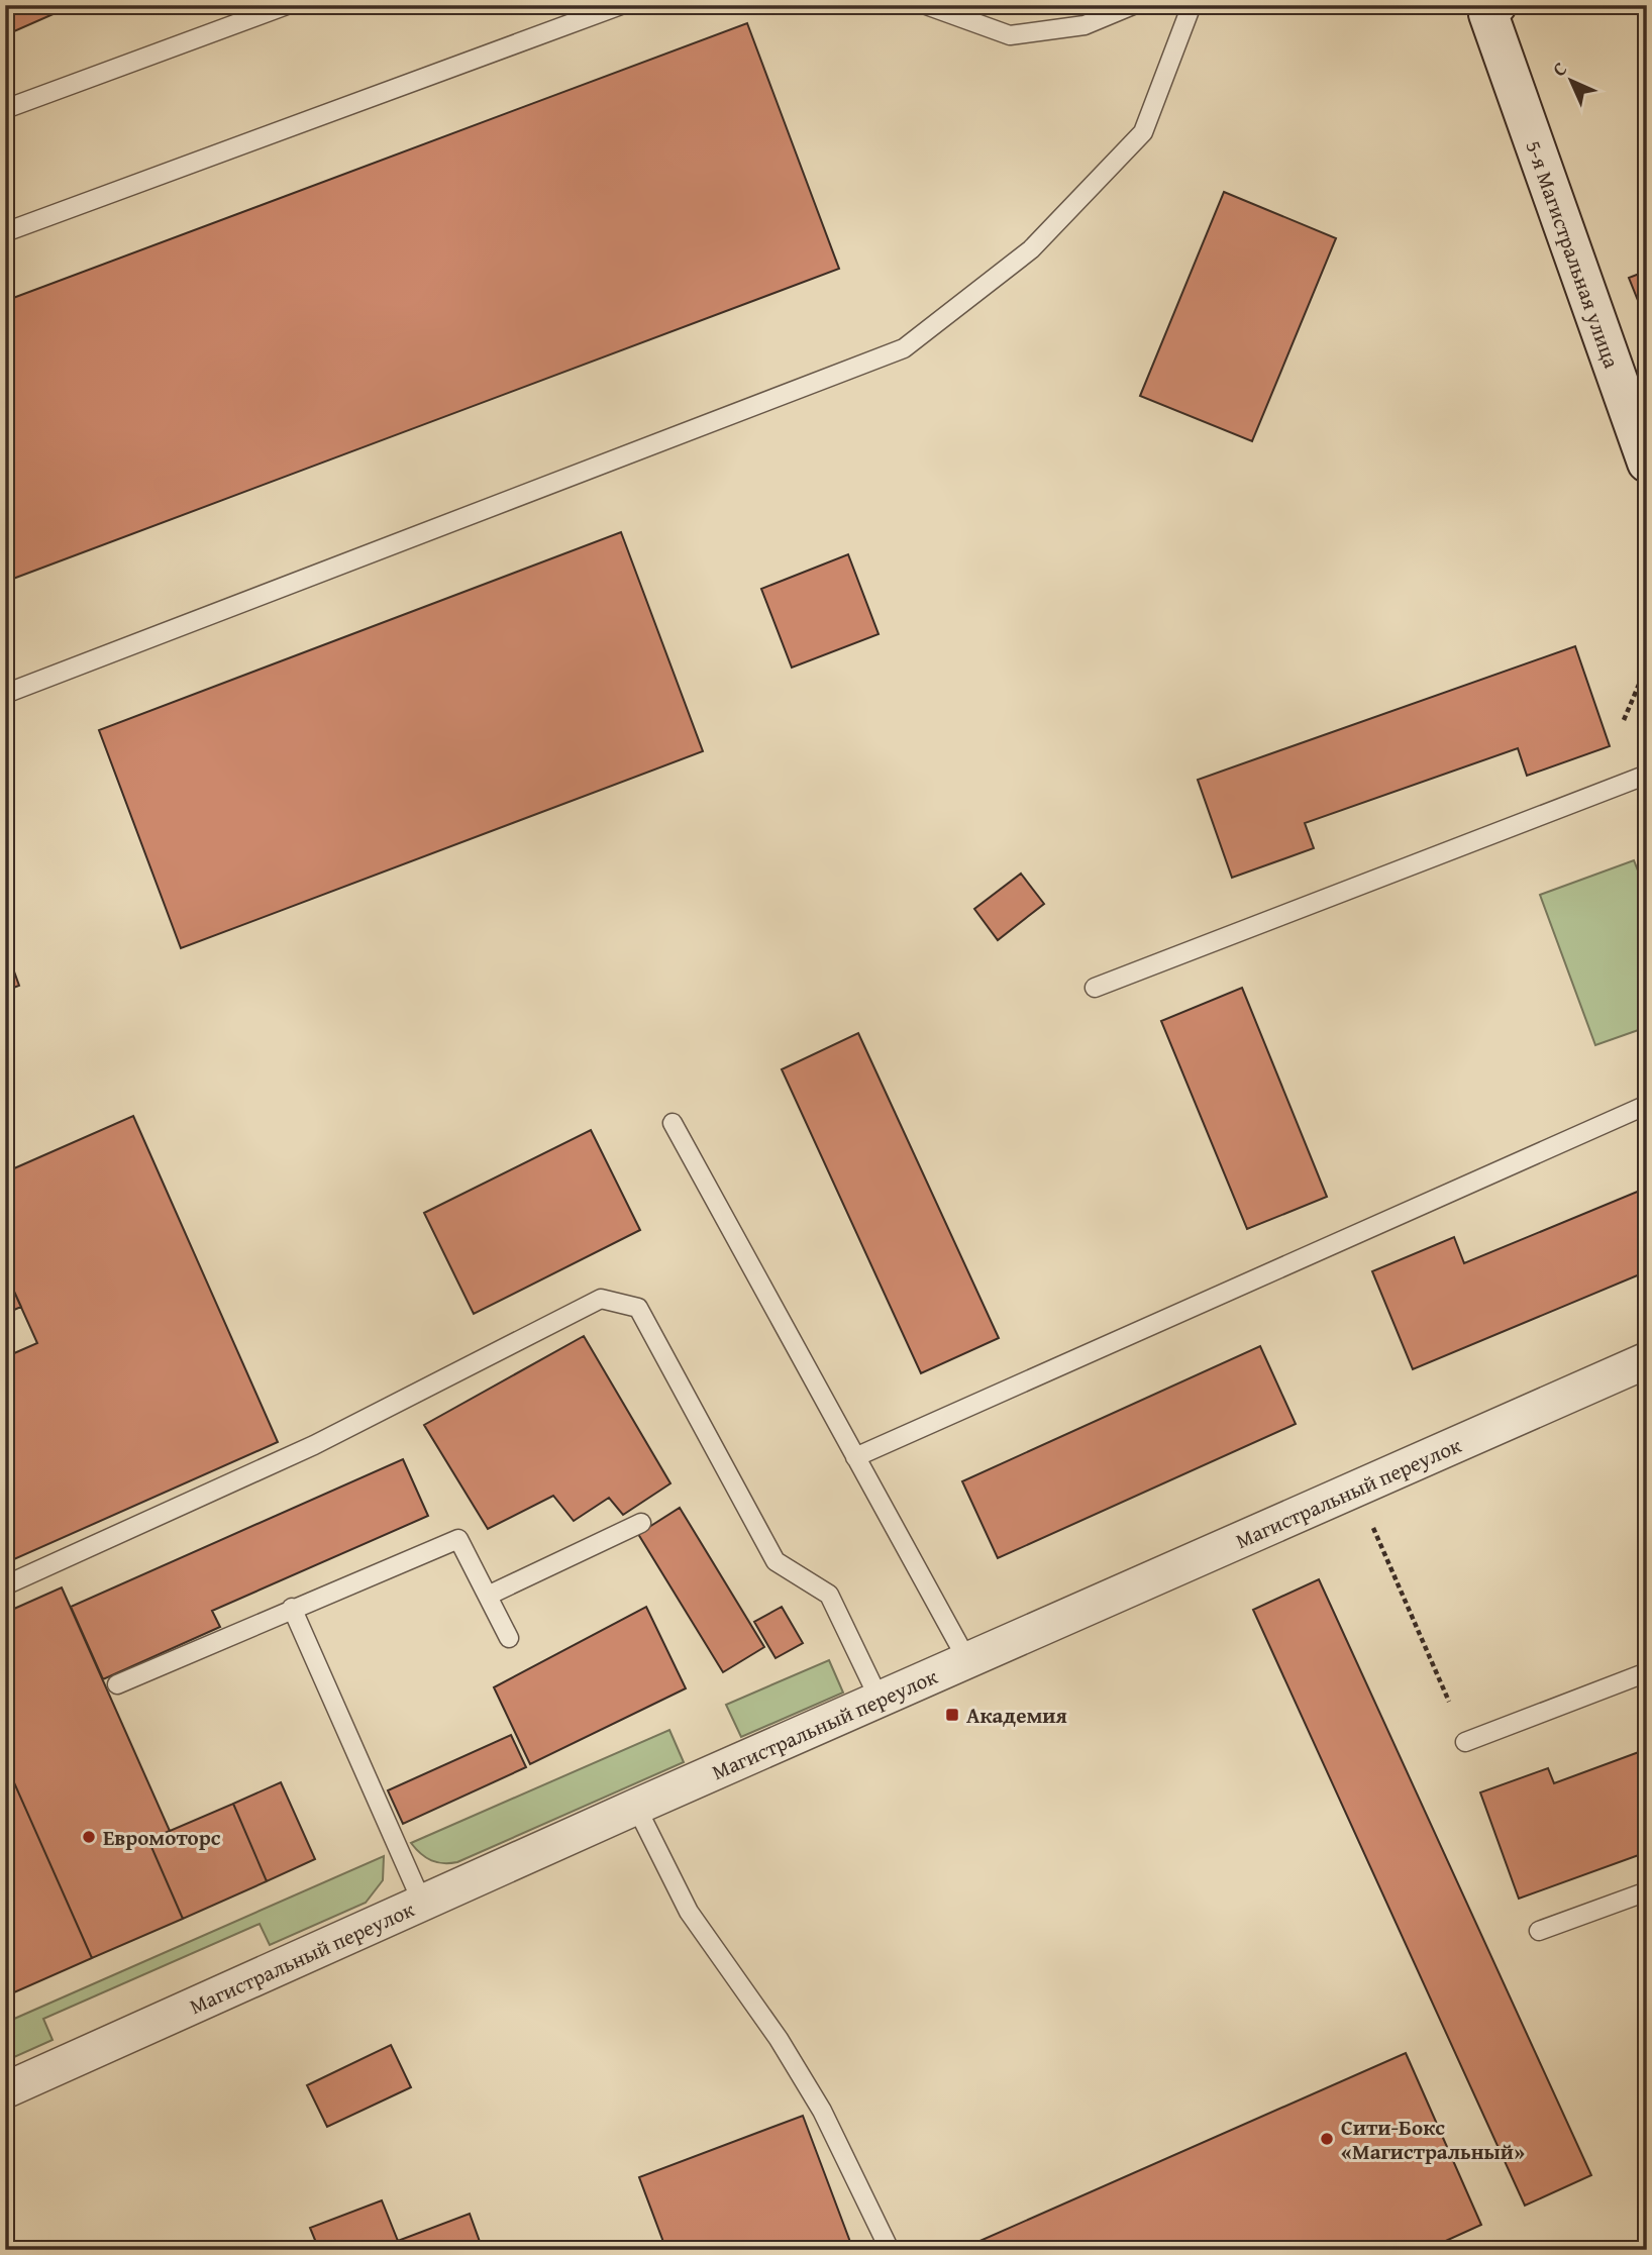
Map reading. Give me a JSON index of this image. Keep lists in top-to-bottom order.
{
  "streets": {
    "street": ["5-я Магистральная улица", "Магистральный переулок"]
  },
  "places": {
    "transit": ["Академия"],
    "other": ["Евромоторс", "Сити-Бокс «Магистральный»"]
  },
  "north": "top left"
}
